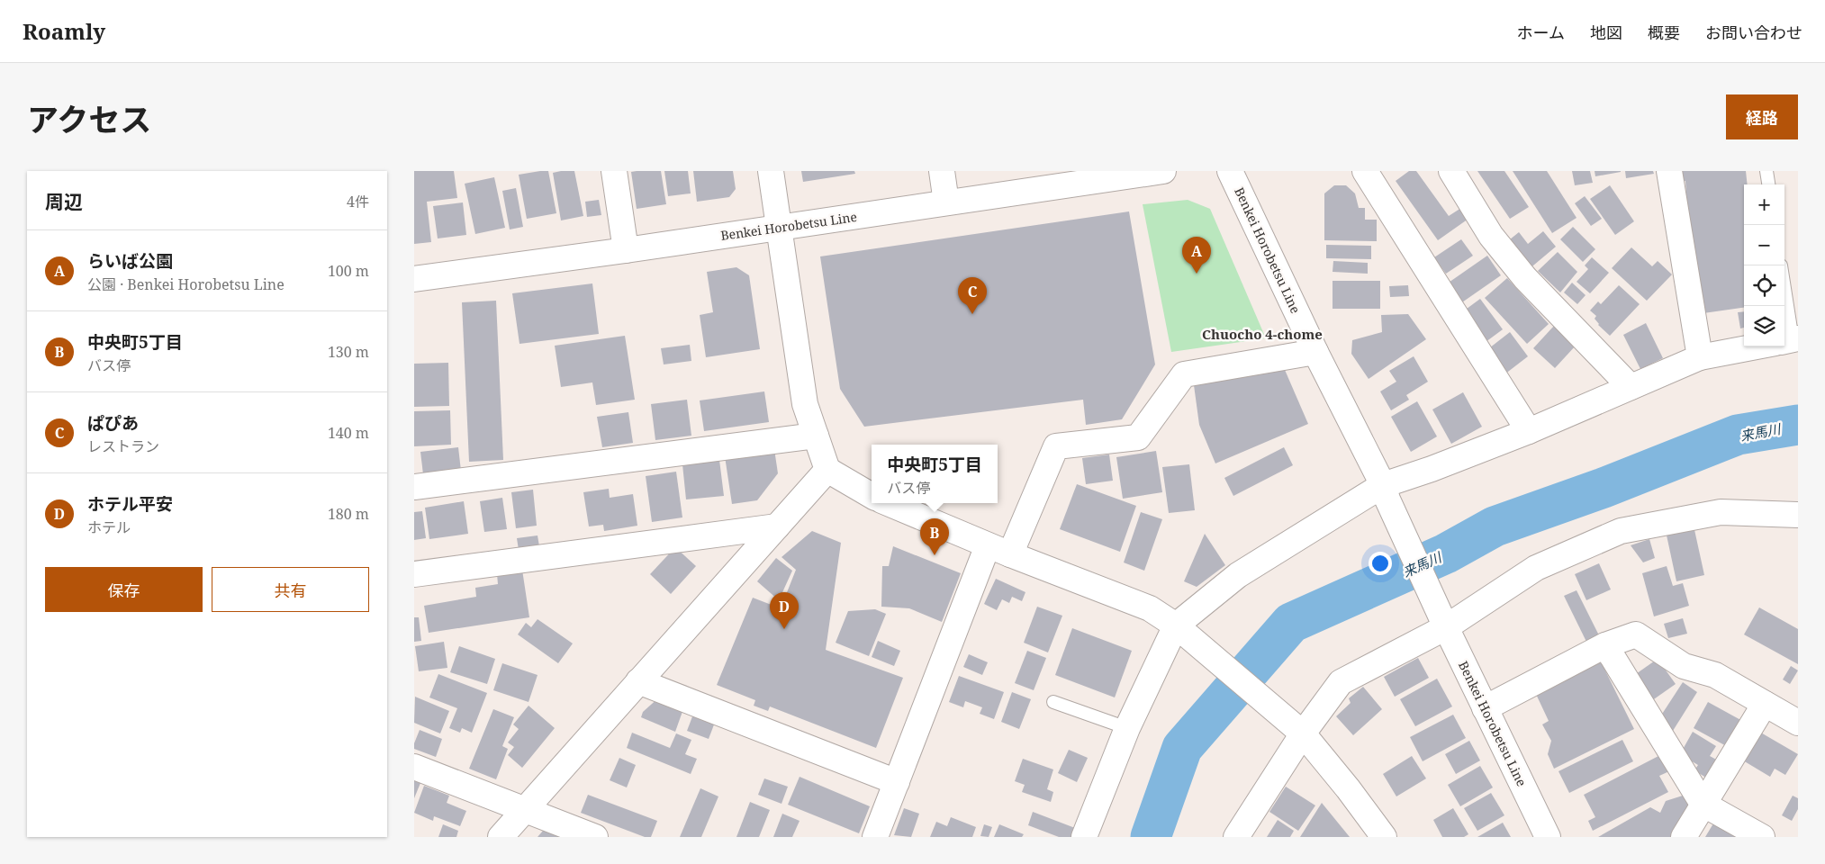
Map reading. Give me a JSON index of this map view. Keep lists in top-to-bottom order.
{
  "streets": {
    "street": ["Benkei Horobetsu Line"]
  },
  "districts": ["Chuocho 4-chome"],
  "water": ["来馬川"],
  "page": {
    "header": "Roamly",
    "nav": [
      "ホーム",
      "地図",
      "概要",
      "お問い合わせ"
    ],
    "title": "アクセス",
    "buttons": [
      "経路",
      ["保存", "共有"]
    ],
    "heading": ["周辺", "4件"],
    "map_buttons": ["+", "−"],
    "list": [
      {
        "mark": "A",
        "name": "らいば公園",
        "note": "公園 · Benkei Horobetsu Line",
        "value": "100 m"
      },
      {
        "mark": "B",
        "name": "中央町5丁目",
        "note": "バス停",
        "value": "130 m"
      },
      {
        "mark": "C",
        "name": "ぱぴあ",
        "note": "レストラン",
        "value": "140 m"
      },
      {
        "mark": "D",
        "name": "ホテル平安",
        "note": "ホテル",
        "value": "180 m"
      }
    ],
    "pins": [
      "A",
      "C",
      "B",
      "D"
    ],
    "popup": ["中央町5丁目", "バス停"]
  }
}
